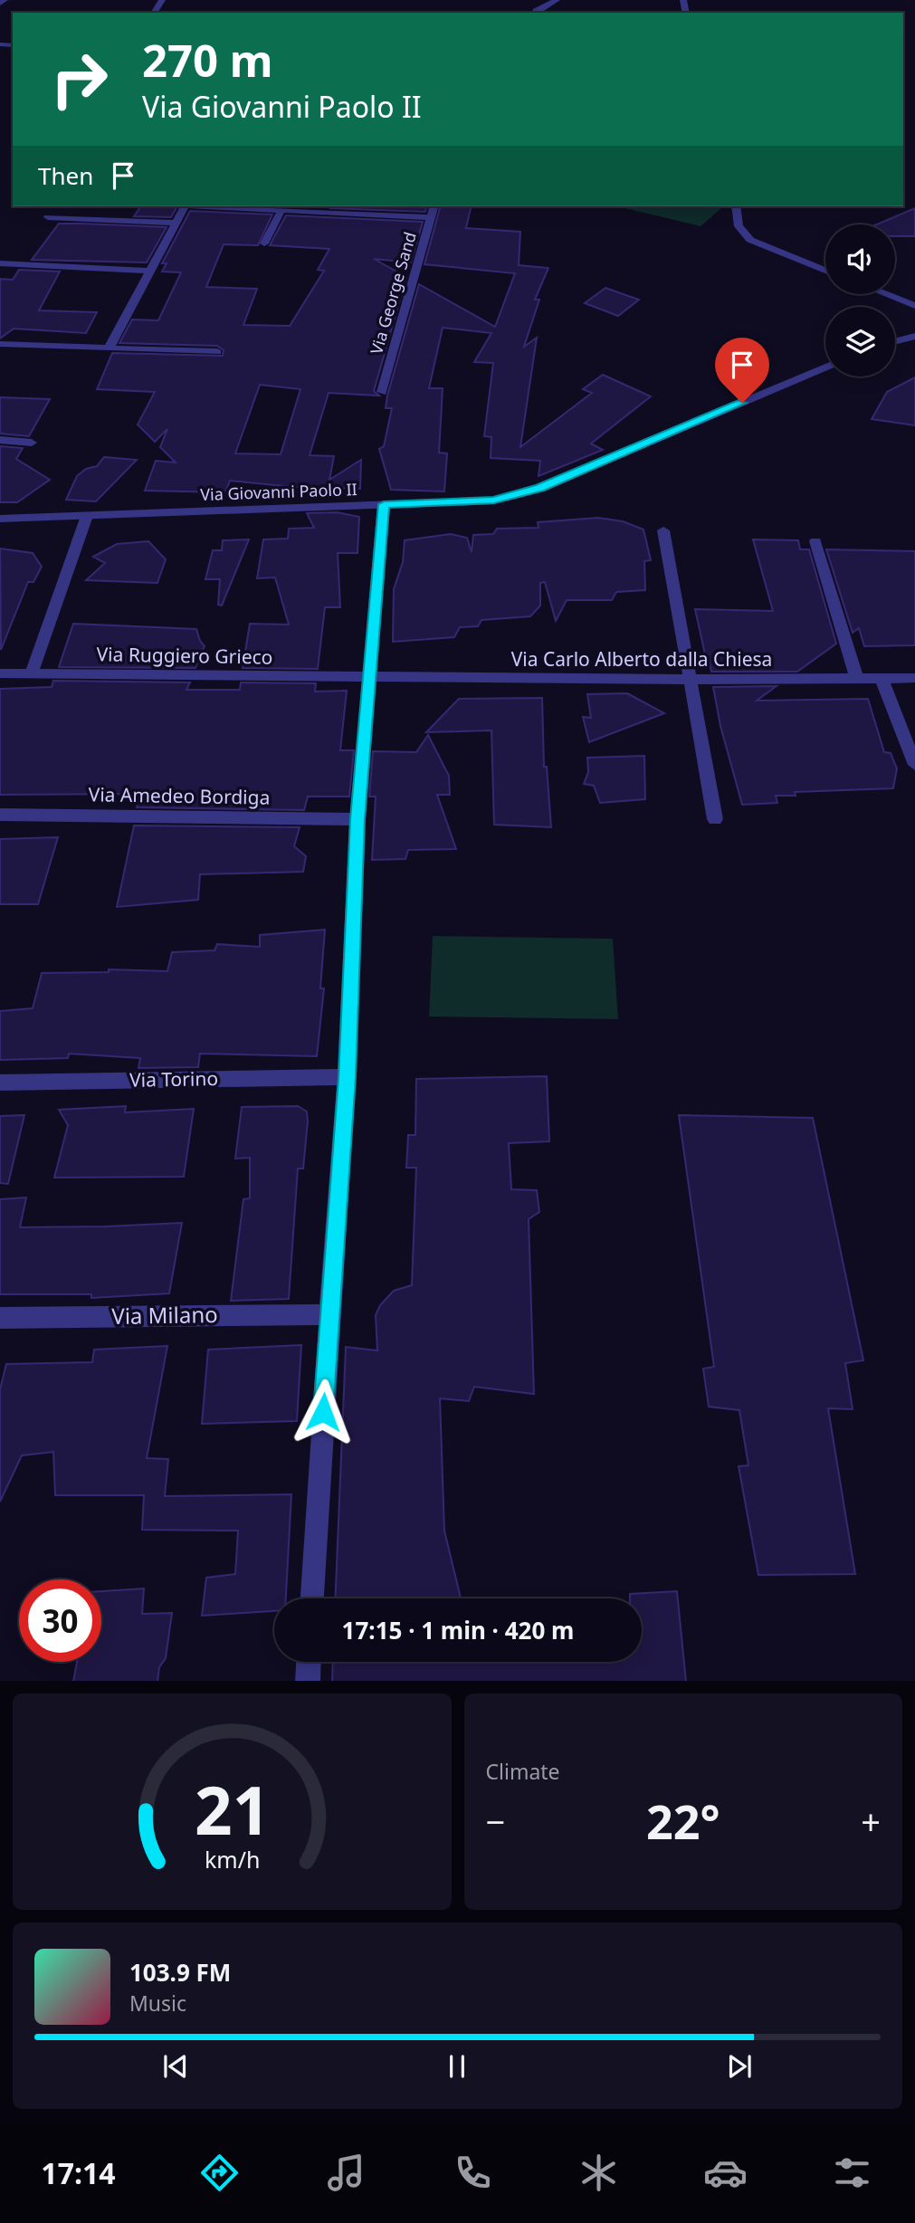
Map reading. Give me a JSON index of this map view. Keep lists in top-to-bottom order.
{
  "streets": {
    "street": [
      "Via George Sand",
      "Via Giovanni Paolo II",
      "Via Ruggiero Grieco",
      "Via Carlo Alberto dalla Chiesa",
      "Via Amedeo Bordiga",
      "Via Torino",
      "Via Milano"
    ]
  },
  "crossings": [
    ["Via Ruggiero Grieco", "Via Carlo Alberto dalla Chiesa"]
  ],
  "page": {
    "turn": ["270 m", "Via Giovanni Paolo II"],
    "then": "Then",
    "limit": "30",
    "trip": "17:15 · 1 min · 420 m",
    "tile": "Climate",
    "heat": ["−", "22°", "+"],
    "song": ["103.9 FM", "Music"],
    "tabs": "17:14",
    "gauge": ["21", "km/h"]
  }
}
